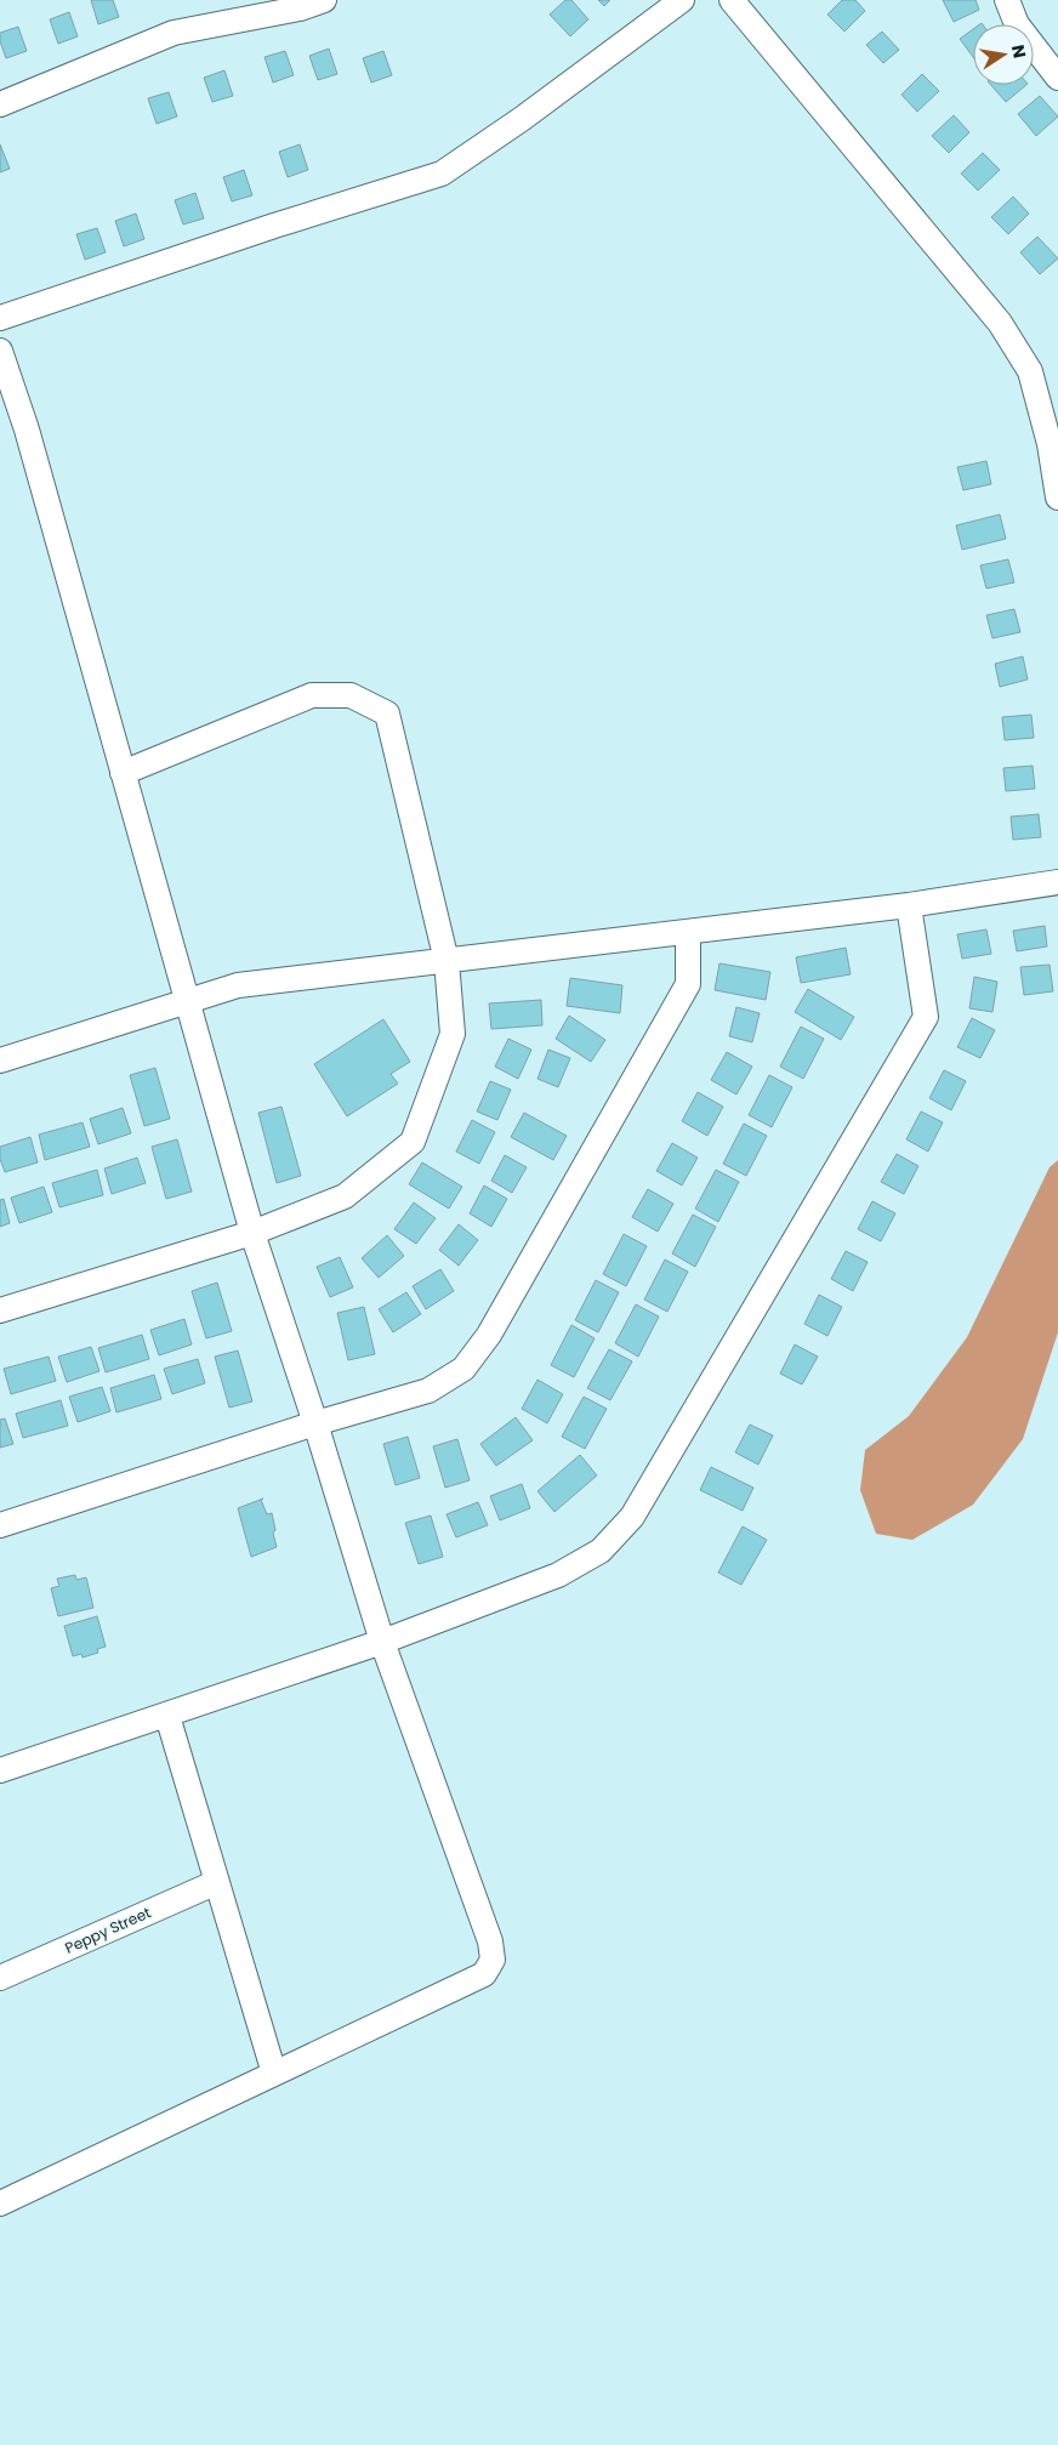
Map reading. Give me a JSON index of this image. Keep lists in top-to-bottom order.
{
  "streets": {
    "street": ["Peppy Street"]
  },
  "north": "right"
}
